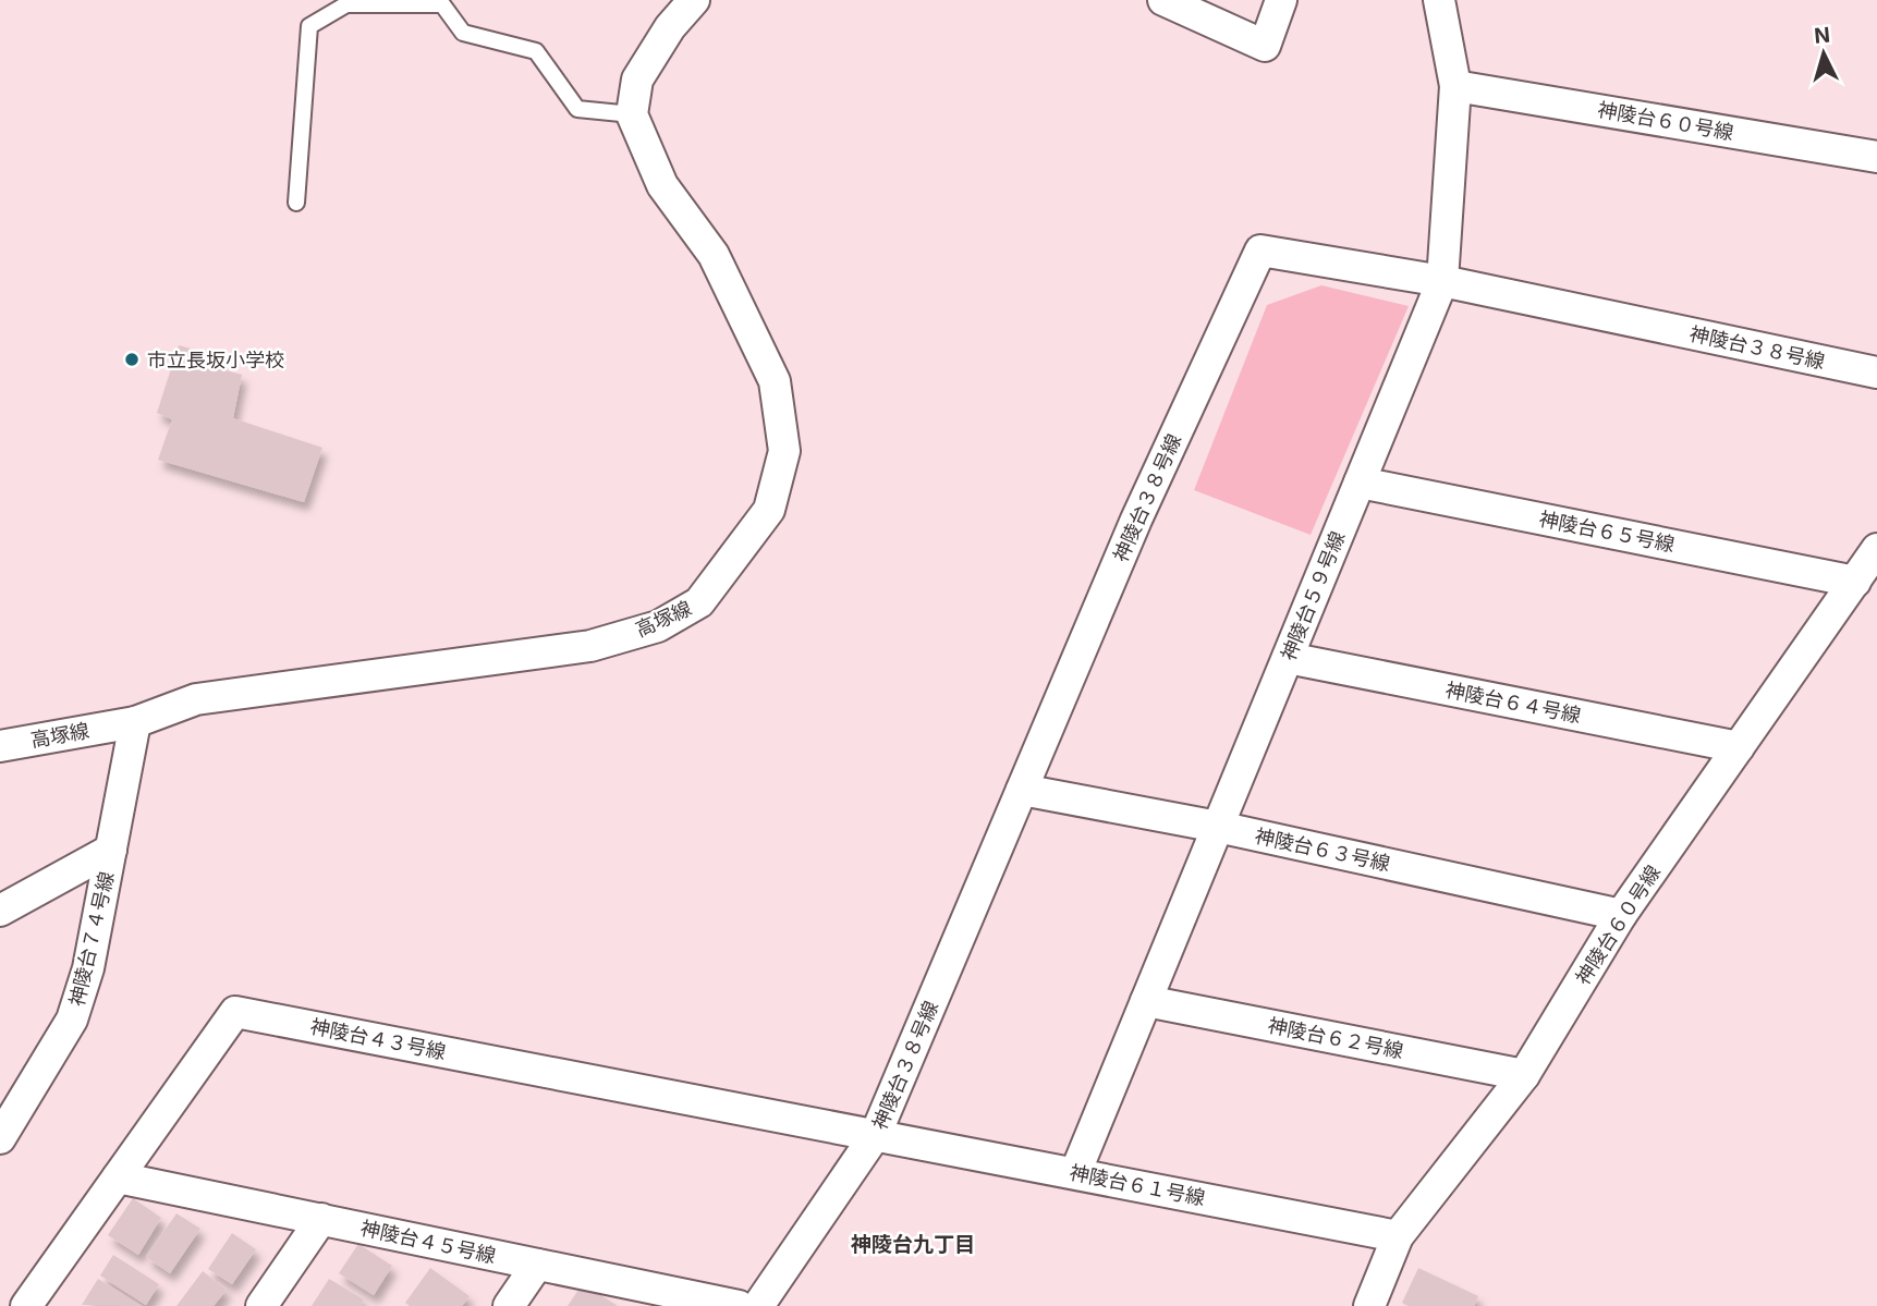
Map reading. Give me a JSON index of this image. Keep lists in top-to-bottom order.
{
  "streets": {
    "street": [
      "神陵台６０号線",
      "神陵台３８号線",
      "神陵台６５号線",
      "神陵台５９号線",
      "高塚線",
      "神陵台６４号線",
      "神陵台６３号線",
      "神陵台７４号線",
      "神陵台６２号線",
      "神陵台４３号線",
      "神陵台６１号線",
      "神陵台４５号線"
    ]
  },
  "crossings": [
    ["神陵台６０号線", "神陵台６５号線"],
    ["神陵台６０号線", "神陵台５９号線"],
    ["神陵台６０号線", "神陵台６４号線"],
    ["神陵台６０号線", "神陵台６３号線"],
    ["神陵台６０号線", "神陵台６２号線"],
    ["神陵台６０号線", "神陵台６１号線"],
    ["神陵台３８号線", "神陵台５９号線"],
    ["神陵台３８号線", "神陵台６３号線"],
    ["神陵台３８号線", "神陵台４３号線"],
    ["神陵台３８号線", "神陵台６１号線"],
    ["神陵台６５号線", "神陵台５９号線"],
    ["神陵台５９号線", "神陵台６４号線"],
    ["神陵台５９号線", "神陵台６３号線"],
    ["神陵台５９号線", "神陵台６２号線"],
    ["神陵台５９号線", "神陵台６１号線"],
    ["高塚線", "神陵台７４号線"],
    ["神陵台４３号線", "神陵台６１号線"],
    ["神陵台４３号線", "神陵台４５号線"]
  ],
  "districts": ["神陵台九丁目"],
  "places": ["市立長坂小学校"],
  "north": "top"
}
